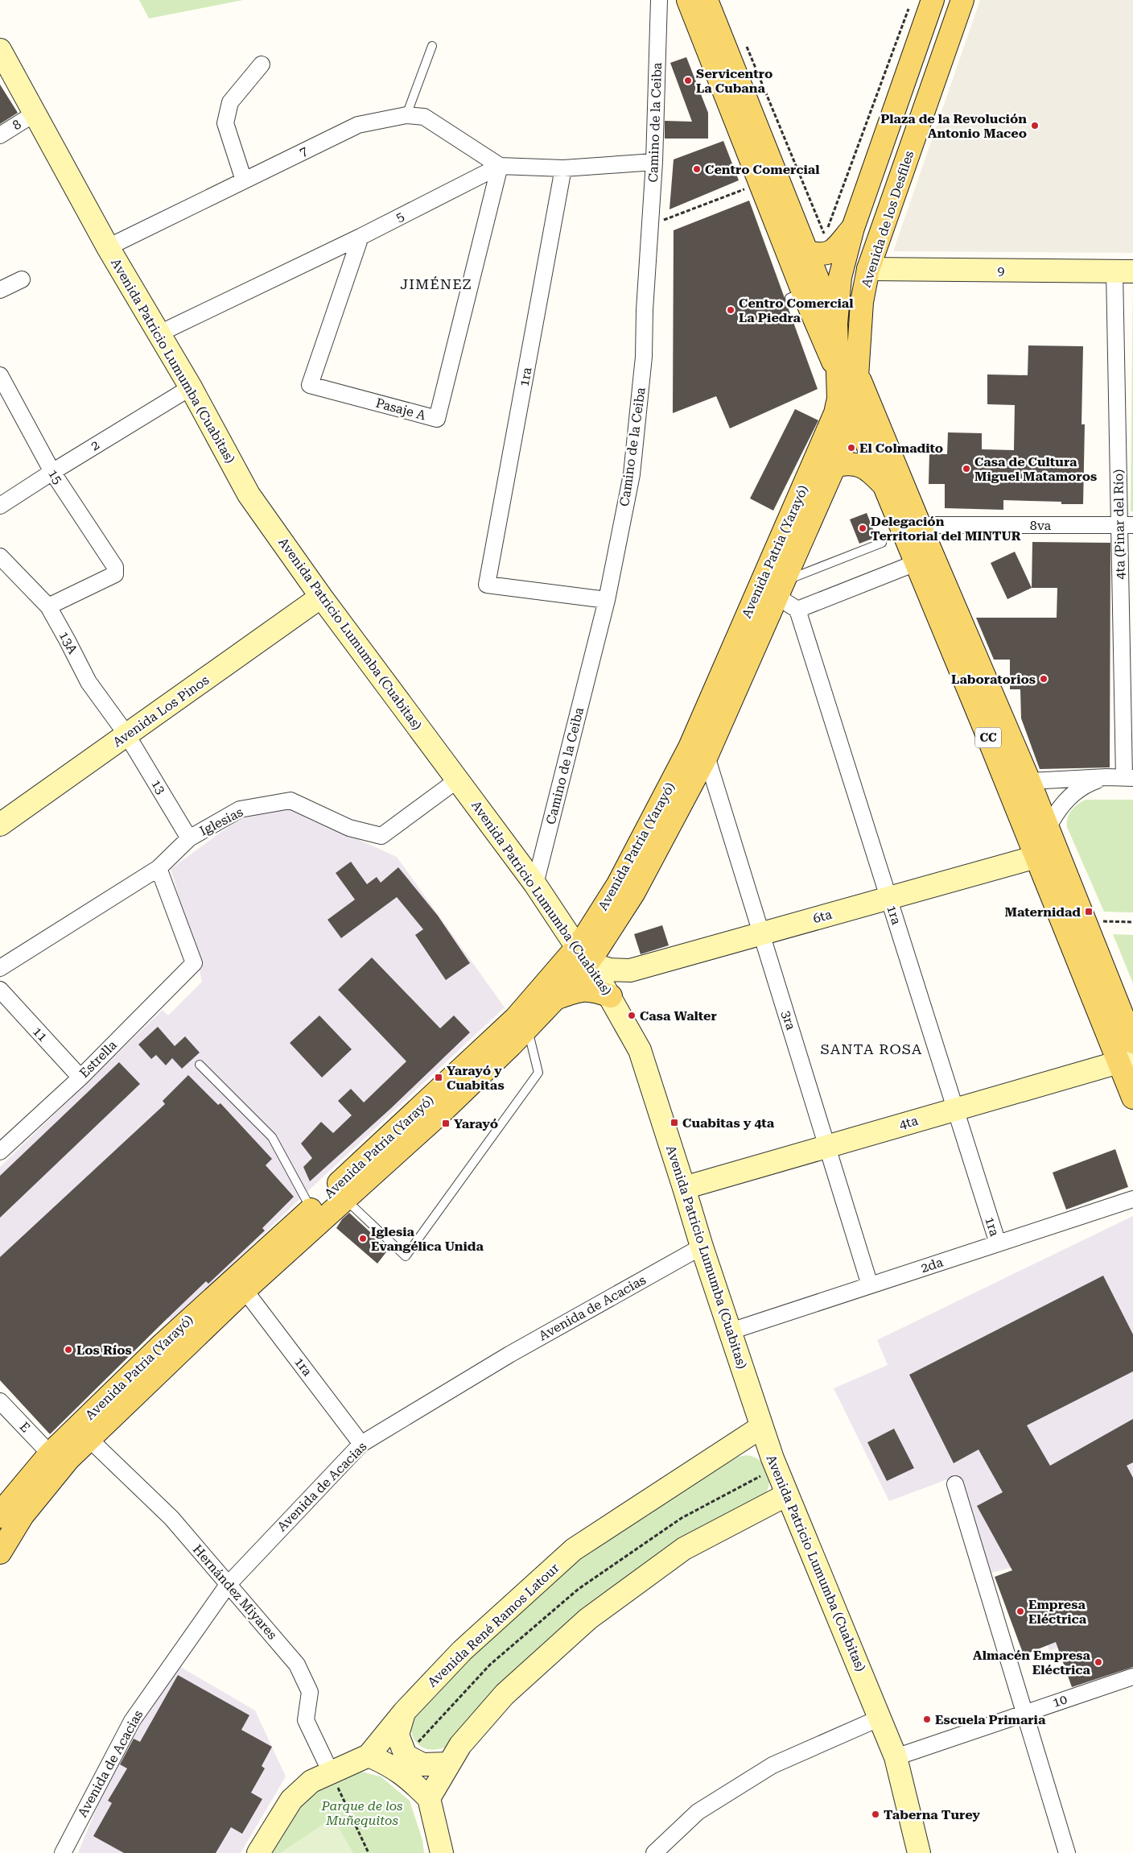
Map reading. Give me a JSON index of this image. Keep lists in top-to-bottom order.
{
  "streets": {
    "main road": ["Avenida de los Desfiles", "Avenida Patria (Yarayó)", "CC"],
    "street": [
      "Camino de la Ceiba",
      "8",
      "7",
      "5",
      "9",
      "Avenida Patricio Lumumba (Cuabitas)",
      "1ra",
      "Pasaje A",
      "2",
      "15",
      "4ta (Pinar del Río)",
      "8va",
      "13A",
      "Avenida Los Pinos",
      "13",
      "Iglesias",
      "6ta",
      "3ra",
      "11",
      "Estrella",
      "4ta",
      "2da",
      "Avenida de Acacias",
      "E",
      "Hernández Miyares",
      "Avenida René Ramos Latour",
      "10"
    ]
  },
  "crossings": [
    ["Camino de la Ceiba", "5"],
    ["Camino de la Ceiba", "Avenida Patricio Lumumba (Cuabitas)"],
    ["Camino de la Ceiba", "1ra"],
    ["8", "Avenida Patricio Lumumba (Cuabitas)"],
    ["7", "5"],
    ["7", "Avenida Patricio Lumumba (Cuabitas)"],
    ["7", "Pasaje A"],
    ["5", "Avenida Patricio Lumumba (Cuabitas)"],
    ["5", "1ra"],
    ["5", "Pasaje A"],
    ["Avenida de los Desfiles", "9"],
    ["Avenida de los Desfiles", "Avenida Patria (Yarayó)"],
    ["Avenida de los Desfiles", "CC"],
    ["9", "4ta (Pinar del Río)"],
    ["Avenida Patricio Lumumba (Cuabitas)", "2"],
    ["Avenida Patricio Lumumba (Cuabitas)", "Avenida Patria (Yarayó)"],
    ["Avenida Patricio Lumumba (Cuabitas)", "Avenida Los Pinos"],
    ["Avenida Patricio Lumumba (Cuabitas)", "Iglesias"],
    ["Avenida Patricio Lumumba (Cuabitas)", "6ta"],
    ["Avenida Patricio Lumumba (Cuabitas)", "4ta"],
    ["Avenida Patricio Lumumba (Cuabitas)", "2da"],
    ["Avenida Patricio Lumumba (Cuabitas)", "Avenida de Acacias"],
    ["Avenida Patricio Lumumba (Cuabitas)", "Avenida René Ramos Latour"],
    ["Avenida Patricio Lumumba (Cuabitas)", "10"],
    ["1ra", "Avenida Patria (Yarayó)"],
    ["1ra", "6ta"],
    ["1ra", "4ta"],
    ["1ra", "2da"],
    ["1ra", "Avenida de Acacias"],
    ["2", "15"],
    ["15", "13A"],
    ["4ta (Pinar del Río)", "8va"],
    ["8va", "CC"],
    ["Avenida Patria (Yarayó)", "CC"],
    ["Avenida Patria (Yarayó)", "6ta"],
    ["Avenida Patria (Yarayó)", "3ra"],
    ["Avenida Patria (Yarayó)", "E"],
    ["Avenida Patria (Yarayó)", "Hernández Miyares"],
    ["13A", "Avenida Los Pinos"],
    ["13A", "13"],
    ["Avenida Los Pinos", "13"],
    ["CC", "6ta"],
    ["CC", "4ta"],
    ["13", "Iglesias"],
    ["Iglesias", "Estrella"],
    ["6ta", "3ra"],
    ["3ra", "4ta"],
    ["3ra", "2da"],
    ["11", "Estrella"],
    ["Avenida de Acacias", "Hernández Miyares"],
    ["Hernández Miyares", "Avenida René Ramos Latour"]
  ],
  "districts": ["JIMÉNEZ", "SANTA ROSA"],
  "parks": ["Parque de los Muñequitos"],
  "places": {
    "other": [
      "Servicentro La Cubana",
      "Plaza de la Revolución Antonio Maceo",
      "Centro Comercial",
      "Centro Comercial La Piedra",
      "El Colmadito",
      "Casa de Cultura Miguel Matamoros",
      "Delegación Territorial del MINTUR",
      "Laboratorios",
      "Casa Walter",
      "Iglesia Evangélica Unida",
      "Los Ríos",
      "Empresa Eléctrica",
      "Almacén Empresa Eléctrica",
      "Escuela Primaria",
      "Taberna Turey"
    ],
    "transit": [
      "Maternidad",
      "Yarayó y Cuabitas",
      "Cuabitas y 4ta",
      "Yarayó"
    ]
  }
}
